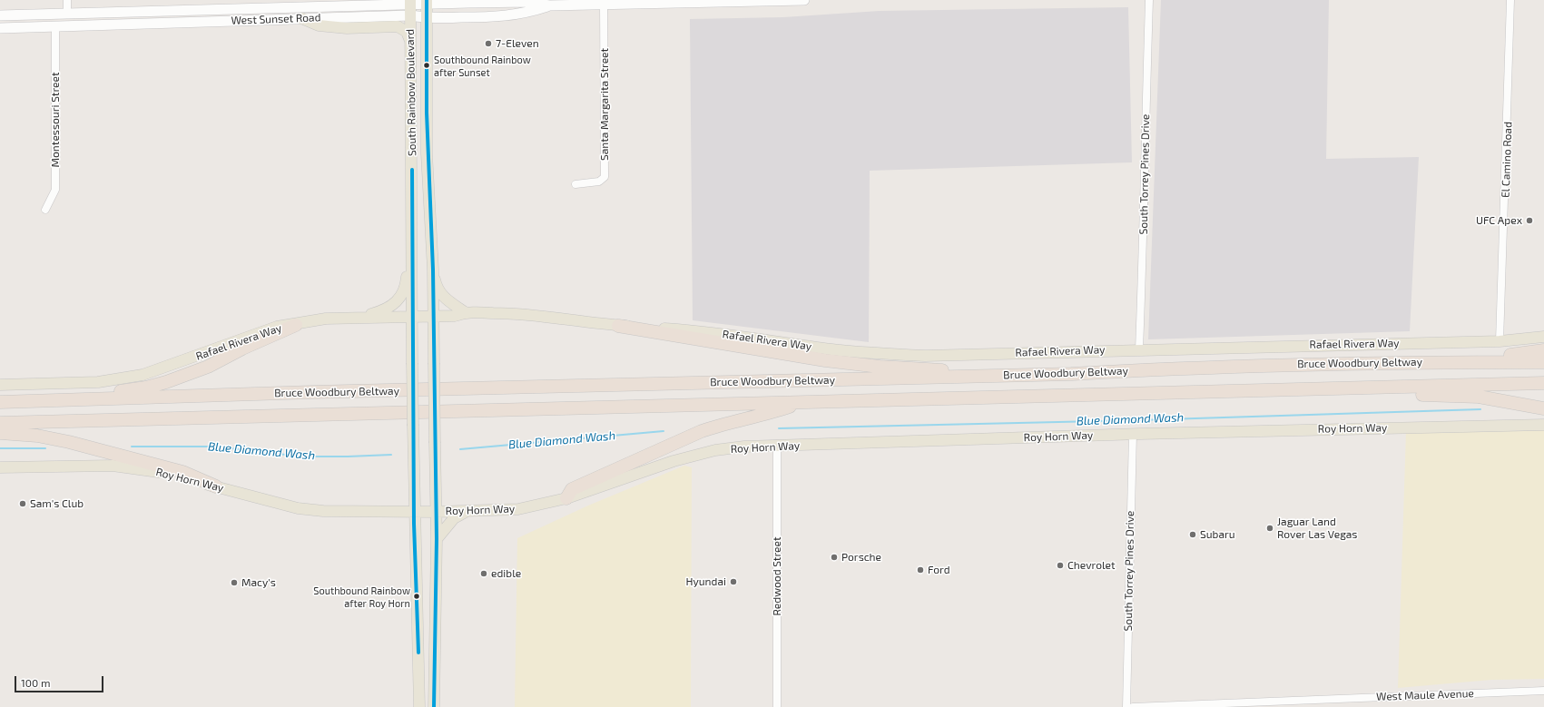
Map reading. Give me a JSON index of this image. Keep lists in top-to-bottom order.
{
  "streets": {
    "highway": ["Bruce Woodbury Beltway"],
    "main road": [
      "West Sunset Road",
      "South Rainbow Boulevard",
      "Rafael Rivera Way",
      "Roy Horn Way"
    ],
    "street": [
      "Santa Margarita Street",
      "Montessouri Street",
      "El Camino Road",
      "South Torrey Pines Drive",
      "Redwood Street",
      "West Maule Avenue"
    ]
  },
  "crossings": [
    ["West Sunset Road", "South Rainbow Boulevard"],
    ["West Sunset Road", "Santa Margarita Street"],
    ["West Sunset Road", "Montessouri Street"],
    ["South Rainbow Boulevard", "Rafael Rivera Way"],
    ["South Rainbow Boulevard", "Roy Horn Way"],
    ["El Camino Road", "Rafael Rivera Way"],
    ["South Torrey Pines Drive", "Rafael Rivera Way"],
    ["South Torrey Pines Drive", "Roy Horn Way"],
    ["Roy Horn Way", "Redwood Street"]
  ],
  "water": ["Blue Diamond Wash"],
  "places": [
    "7-Eleven",
    "Southbound Rainbow after Sunset",
    "UFC Apex",
    "Sam's Club",
    "Jaguar Land Rover Las Vegas",
    "Subaru",
    "Porsche",
    "Chevrolet",
    "Ford",
    "edible",
    "Hyundai",
    "Macy's",
    "Southbound Rainbow after Roy Horn"
  ],
  "scale_bar": "100 m"
}
